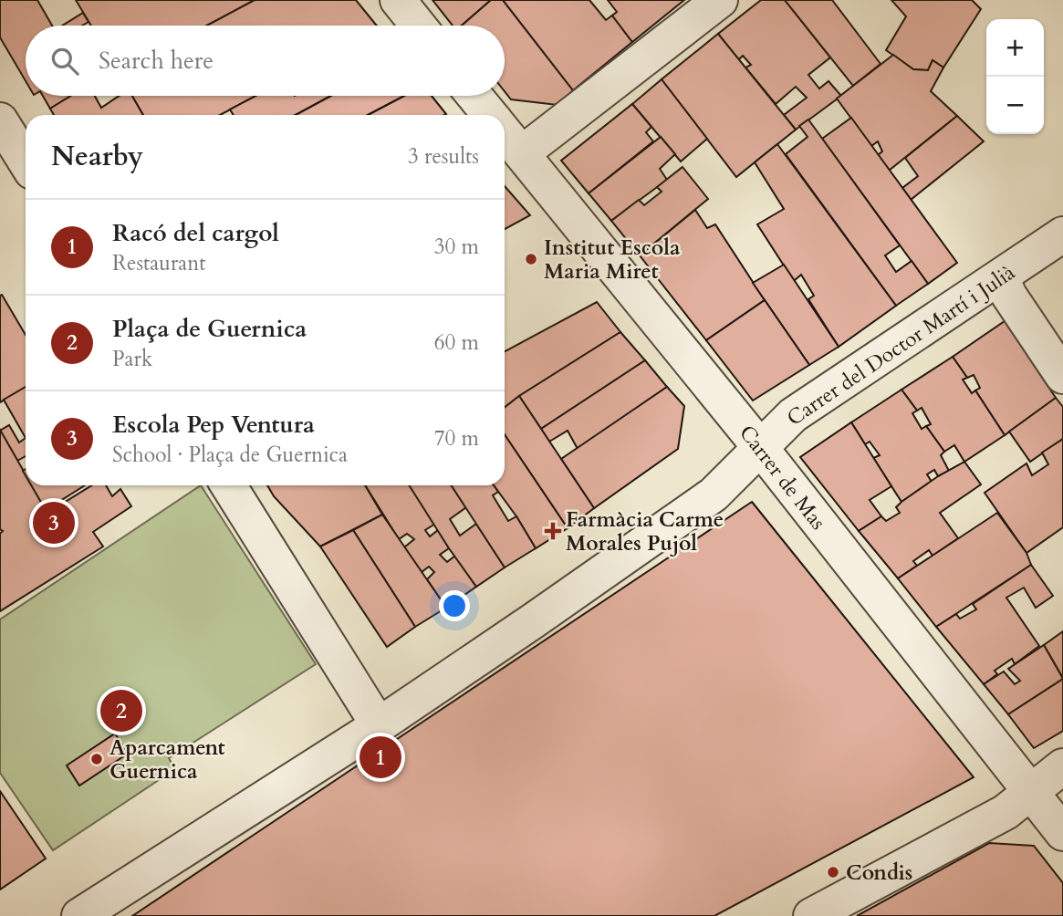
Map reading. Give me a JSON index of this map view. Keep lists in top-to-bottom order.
{
  "streets": {
    "street": ["Carrer del Doctor Martí i Julià", "Carrer de Mas"]
  },
  "crossings": [
    ["Carrer del Doctor Martí i Julià", "Carrer de Mas"]
  ],
  "places": {
    "other": ["Institut Escola Maria Miret", "Aparcament Guernica", "Condis"],
    "health": ["Farmàcia Carme Morales Pujol"]
  },
  "page": {
    "map_buttons": ["+", "−"],
    "search": "Search here",
    "heading": ["Nearby", "3 results"],
    "list": [
      {
        "mark": "1",
        "name": "Racó del cargol",
        "note": "Restaurant",
        "value": "30 m"
      },
      {
        "mark": "2",
        "name": "Plaça de Guernica",
        "note": "Park",
        "value": "60 m"
      },
      {
        "mark": "3",
        "name": "Escola Pep Ventura",
        "note": "School · Plaça de Guernica",
        "value": "70 m"
      }
    ],
    "pins": ["3", "2", "1"]
  }
}
